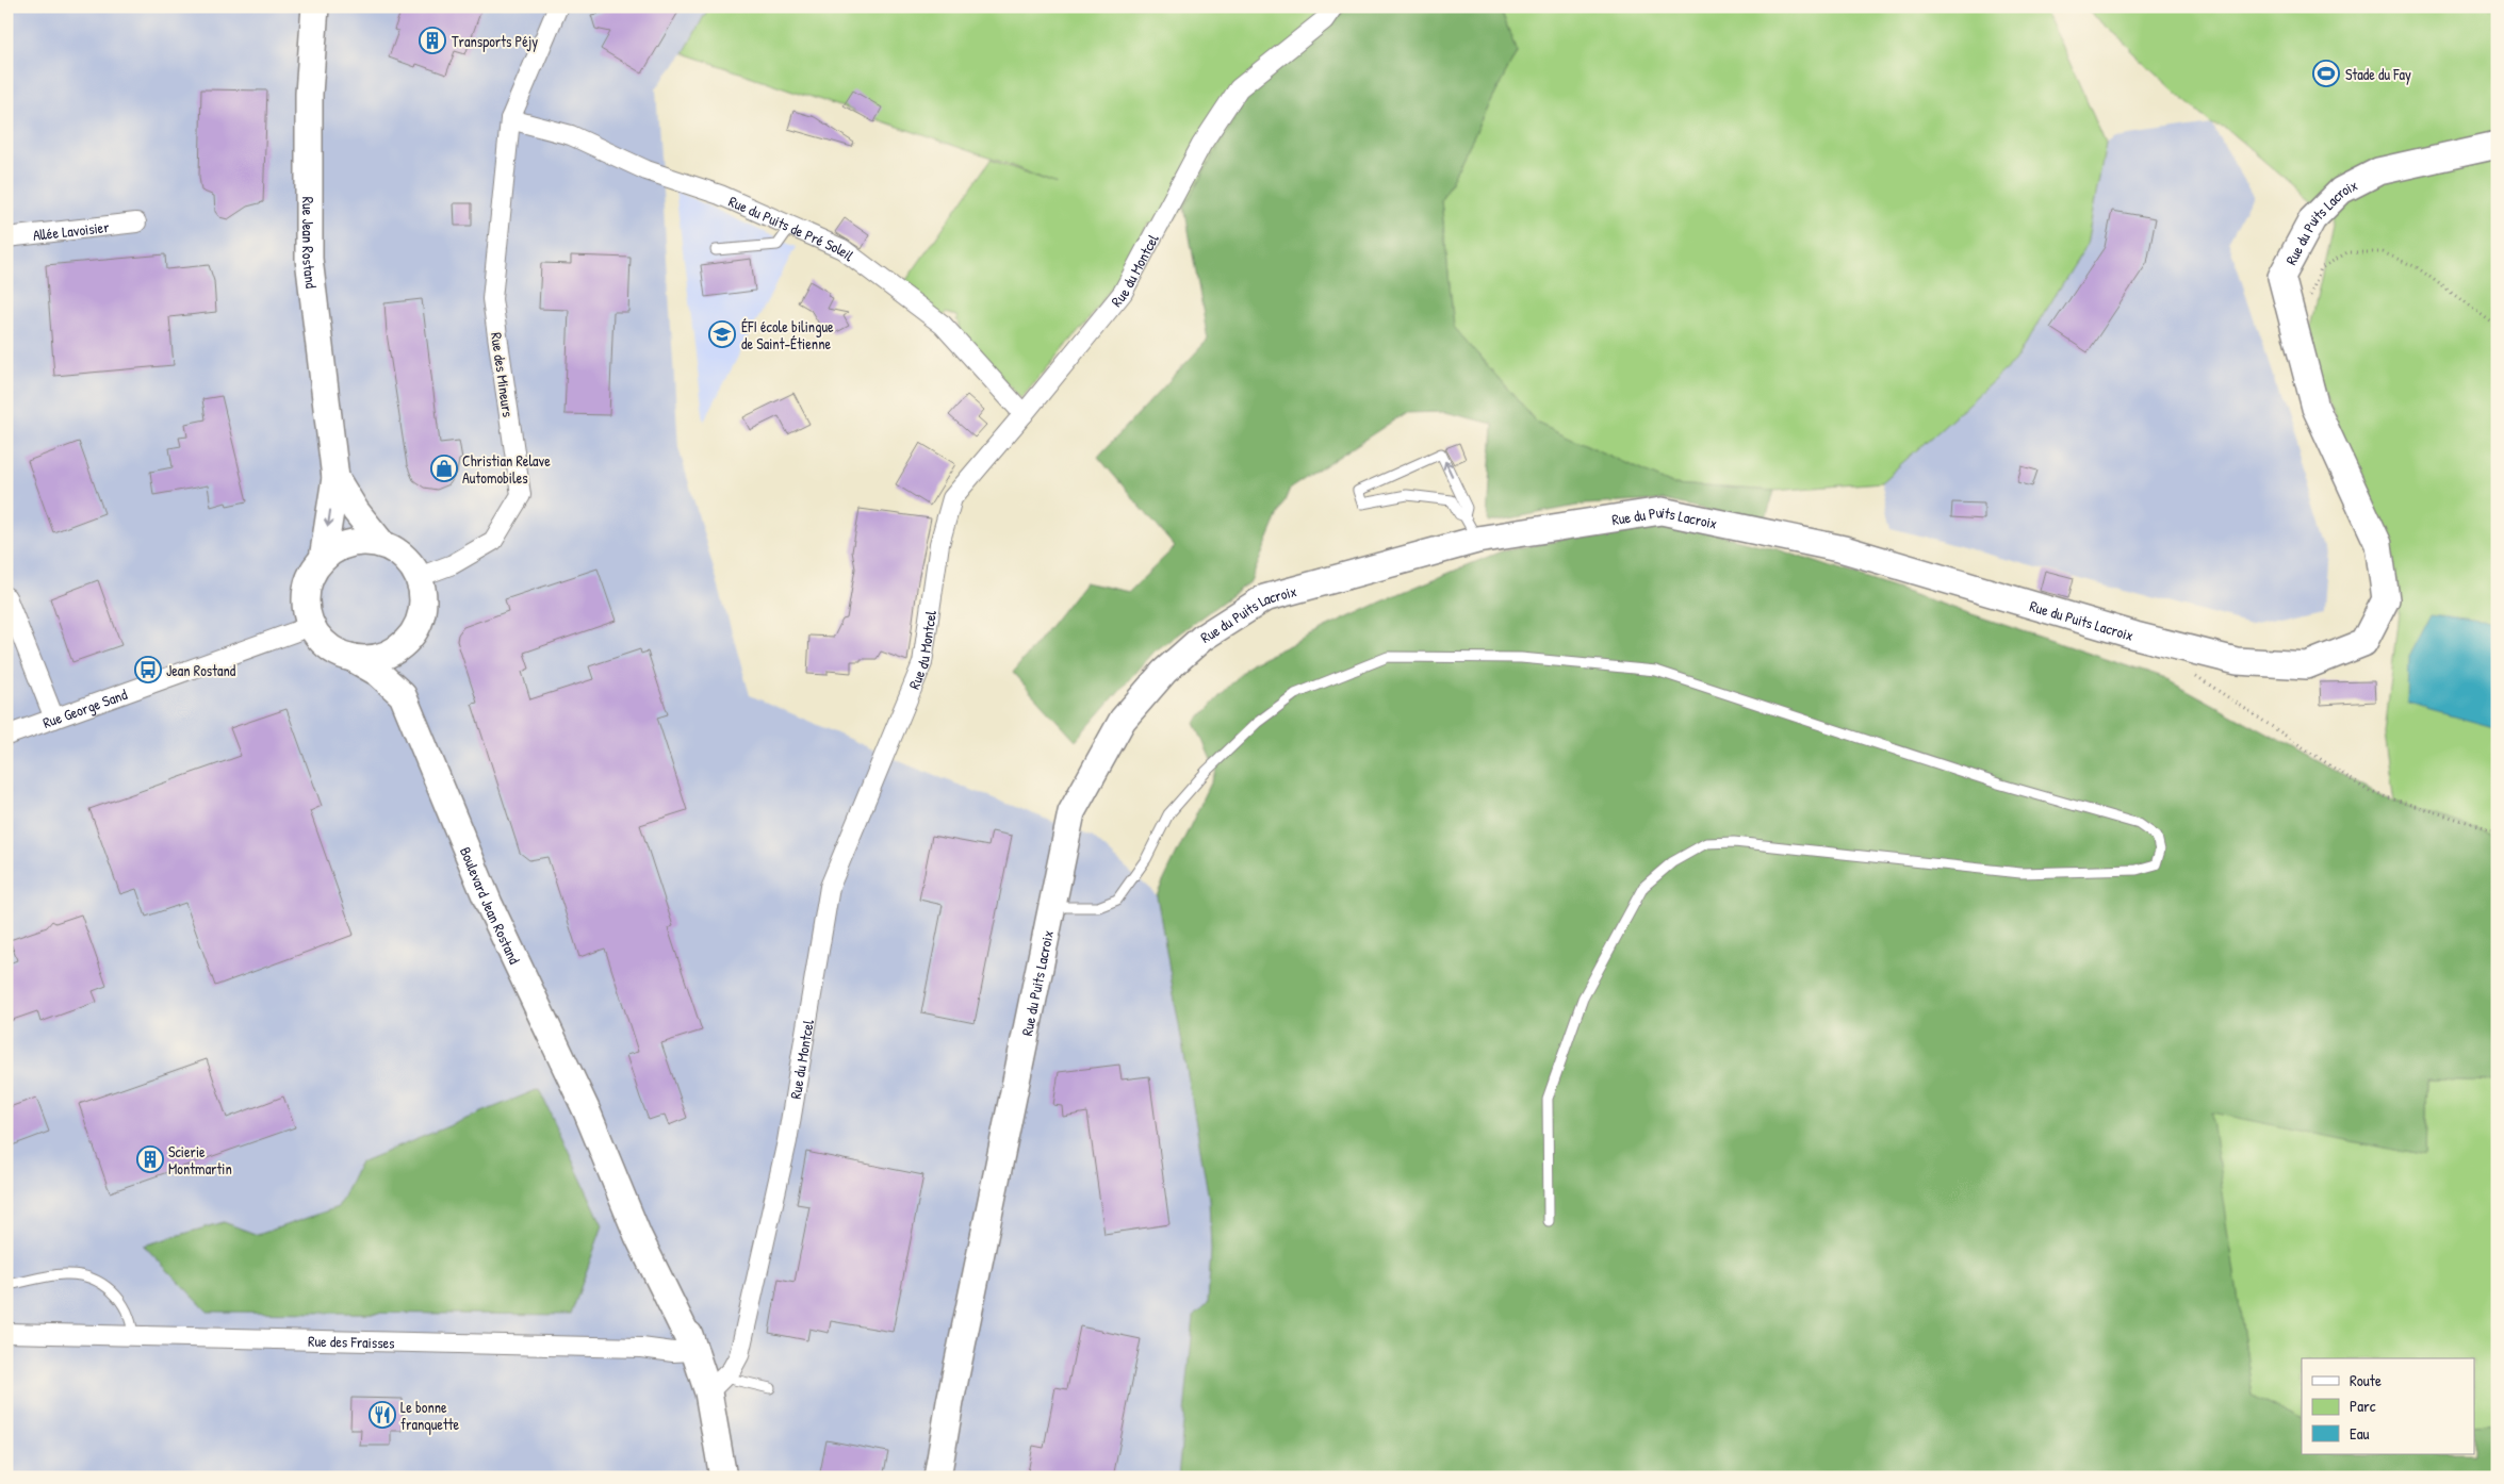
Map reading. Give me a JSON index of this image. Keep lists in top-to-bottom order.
{
  "streets": {
    "street": [
      "Rue du Puits Lacroix",
      "Rue du Puits de Pré Soleil",
      "Allée Lavoisier",
      "Rue Jean Rostand",
      "Rue du Montcel",
      "Rue des Mineurs",
      "Rue George Sand",
      "Boulevard Jean Rostand",
      "Rue des Fraisses"
    ]
  },
  "crossings": [
    ["Rue du Puits de Pré Soleil", "Rue du Montcel"],
    ["Rue du Puits de Pré Soleil", "Rue des Mineurs"],
    ["Rue du Montcel", "Boulevard Jean Rostand"],
    ["Rue des Mineurs", "Rue George Sand"],
    ["Boulevard Jean Rostand", "Rue des Fraisses"]
  ],
  "places": {
    "building": ["Transports Péjy", "Scierie Montmartin"],
    "sports": ["Stade du Fay"],
    "school or university": ["ÉFI école bilingue de Saint-Étienne"],
    "shop": ["Christian Relave Automobiles"],
    "bus stop": ["Jean Rostand"],
    "restaurant": ["Le bonne franquette"]
  },
  "legend": ["Route", "Parc", "Eau"]
}
